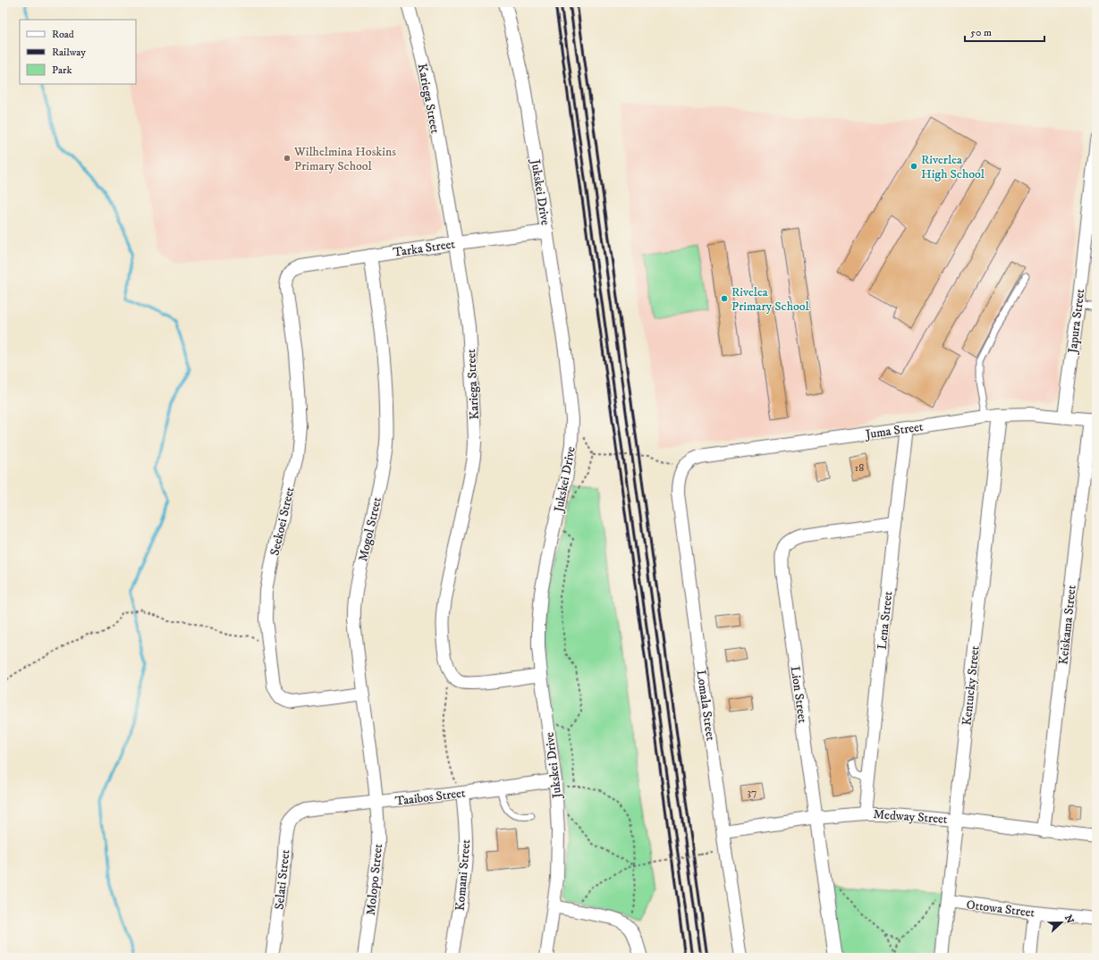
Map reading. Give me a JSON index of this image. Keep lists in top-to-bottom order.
{
  "streets": {
    "street": [
      "Kariega Street",
      "Jukskei Drive",
      "Tarka Street",
      "Japura Street",
      "Juma Street",
      "Seekoei Street",
      "Mogol Street",
      "Lena Street",
      "Keiskama Street",
      "Kentucky Street",
      "Lion Street",
      "Lomala Street",
      "Taaibos Street",
      "Medway Street",
      "Komani Street",
      "Selati Street",
      "Molopo Street",
      "Ottowa Street"
    ]
  },
  "crossings": [
    ["Kariega Street", "Tarka Street"],
    ["Jukskei Drive", "Tarka Street"],
    ["Jukskei Drive", "Taaibos Street"],
    ["Tarka Street", "Seekoei Street"],
    ["Tarka Street", "Mogol Street"],
    ["Japura Street", "Juma Street"],
    ["Juma Street", "Lena Street"],
    ["Juma Street", "Keiskama Street"],
    ["Juma Street", "Kentucky Street"],
    ["Juma Street", "Lomala Street"],
    ["Seekoei Street", "Mogol Street"],
    ["Mogol Street", "Taaibos Street"],
    ["Mogol Street", "Molopo Street"],
    ["Lena Street", "Lion Street"],
    ["Lena Street", "Medway Street"],
    ["Keiskama Street", "Medway Street"],
    ["Kentucky Street", "Medway Street"],
    ["Kentucky Street", "Ottowa Street"],
    ["Lion Street", "Medway Street"],
    ["Lomala Street", "Medway Street"],
    ["Taaibos Street", "Komani Street"],
    ["Taaibos Street", "Selati Street"],
    ["Taaibos Street", "Molopo Street"]
  ],
  "places": ["Wilhelmina Hoskins Primary School", "Riverlea High School", "Rivelea Primary School"],
  "house_numbers": ["18", "37"],
  "legend": ["Road", "Railway", "Park"],
  "scale_bar": "50 m",
  "north": "right"
}
